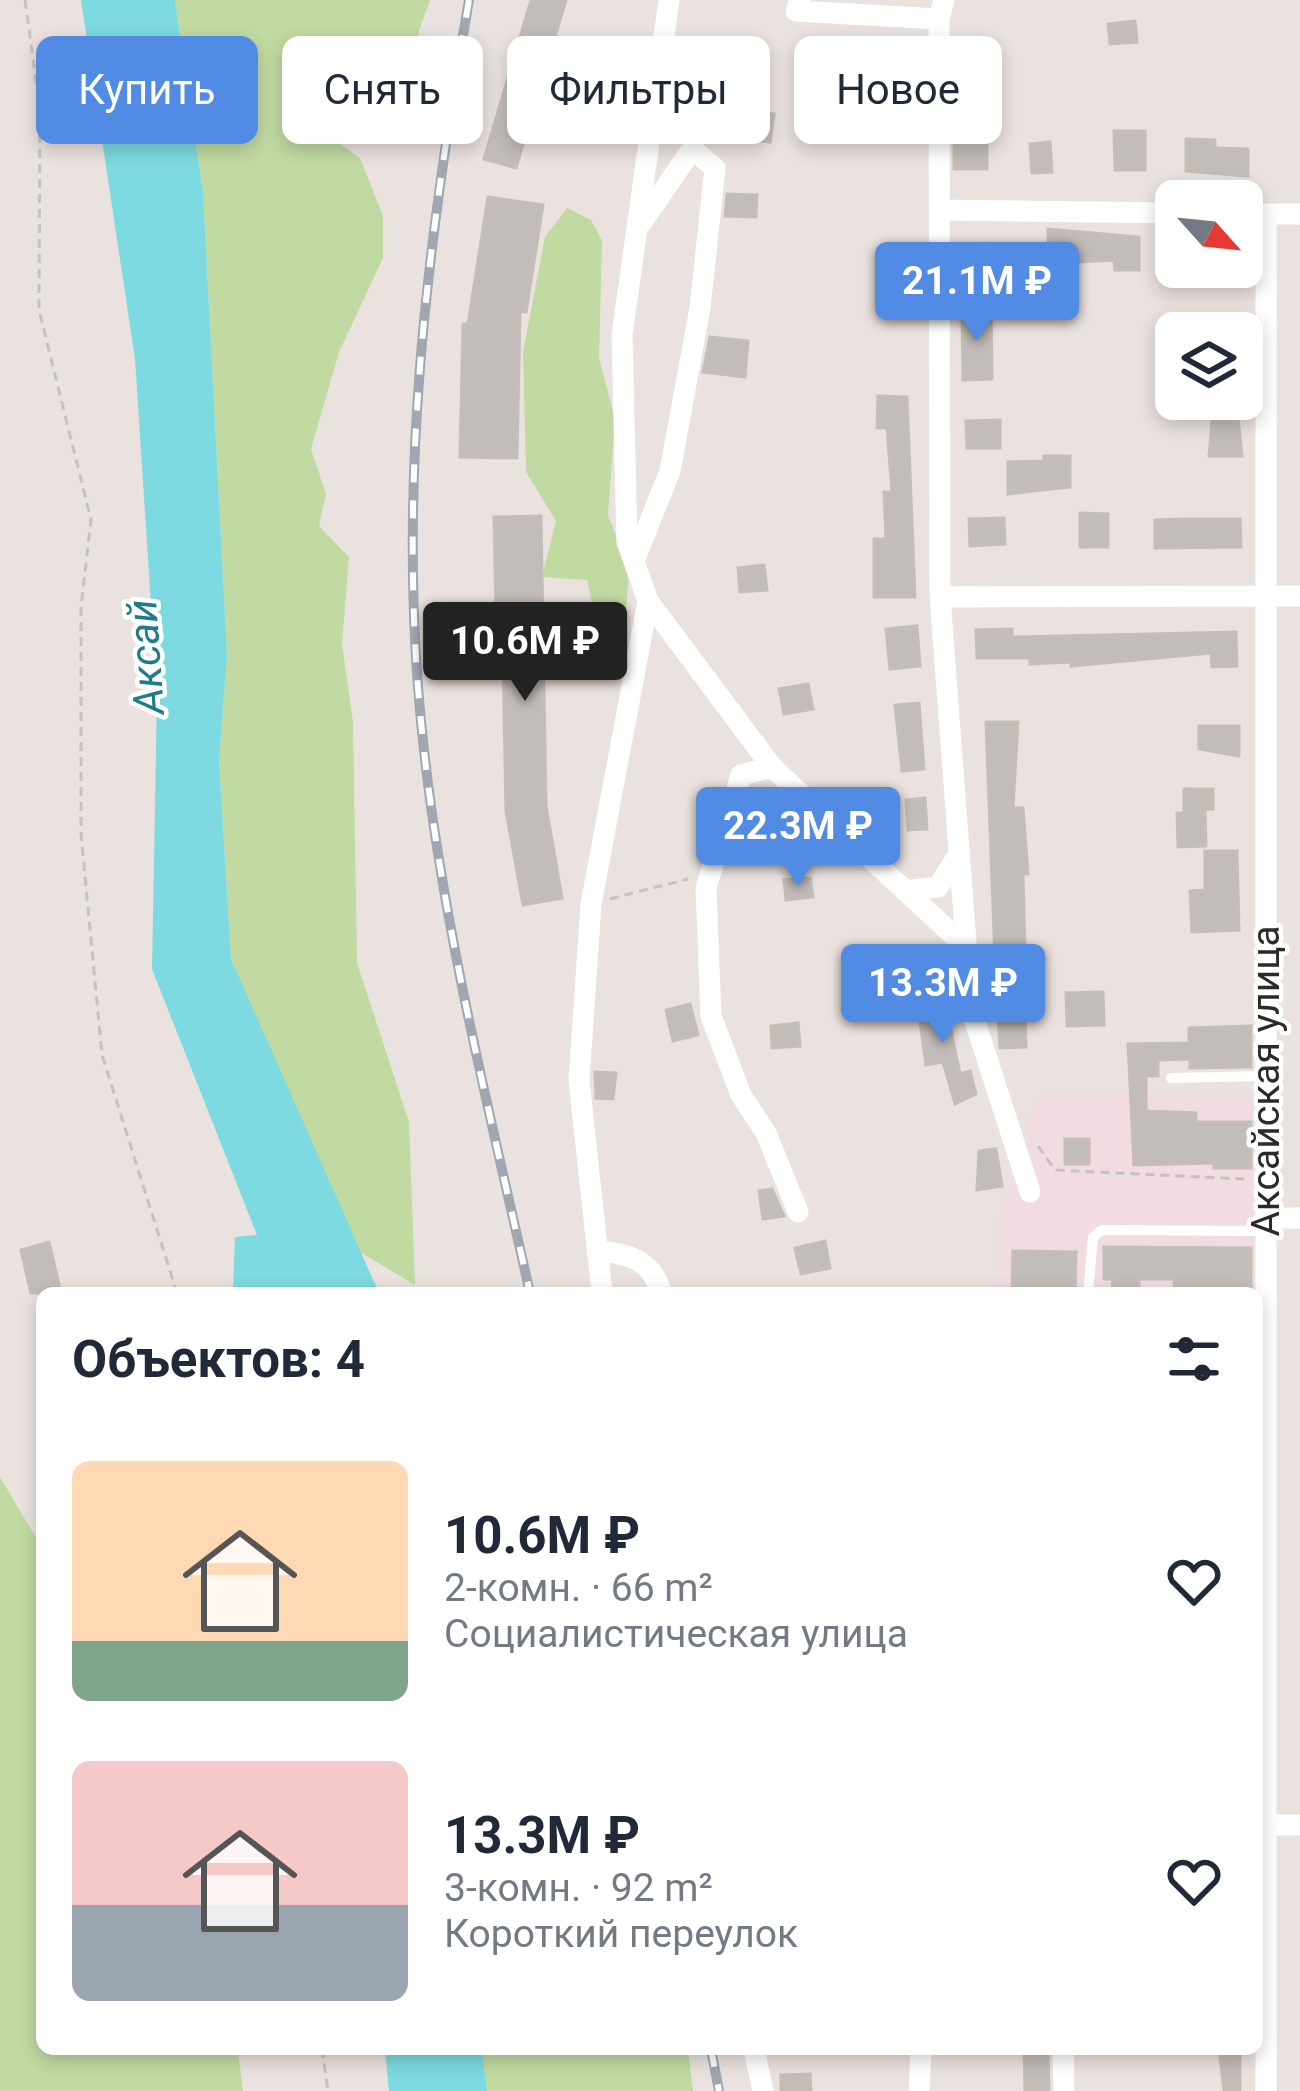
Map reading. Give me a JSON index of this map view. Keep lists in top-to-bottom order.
{
  "streets": {
    "street": ["Аксайская улица"]
  },
  "water": ["Аксай"],
  "north": "bottom right",
  "page": {
    "chip": [
      "Купить",
      "Снять",
      "Фильтры",
      "Новое"
    ],
    "price": [
      "21.1M ₽",
      "10.6M ₽",
      "22.3M ₽",
      "13.3M ₽"
    ],
    "heading": "Объектов: 4",
    "list": [
      {
        "name": "10.6M ₽",
        "note": "2-комн. · 66 m² · Социалистическая улица"
      },
      {
        "name": "13.3M ₽",
        "note": "3-комн. · 92 m² · Короткий переулок"
      }
    ]
  }
}
